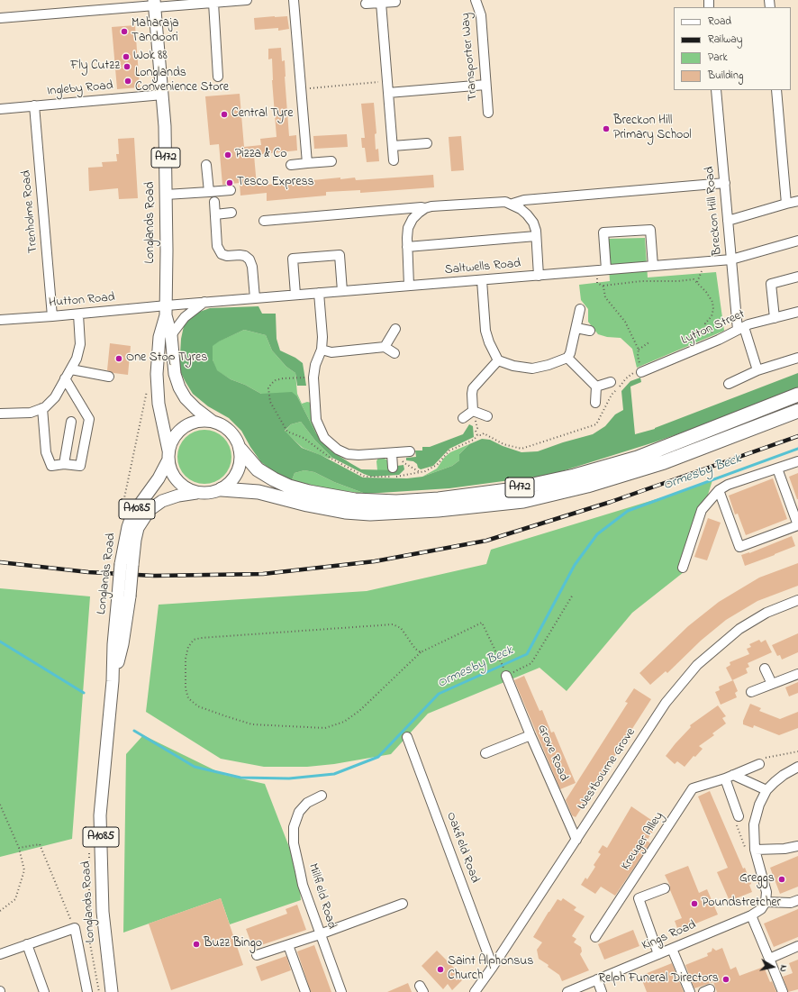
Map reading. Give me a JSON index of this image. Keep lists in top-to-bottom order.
{
  "streets": {
    "highway": ["A172"],
    "main road": ["Longlands Road", "A1085"],
    "street": [
      "Transporter Way",
      "Ingleby Road",
      "Breckon Hill Road",
      "Trenholme Road",
      "Saltwells Road",
      "Hutton Road",
      "Lytton Street",
      "Grove Road",
      "Westbourne Grove",
      "Kreuger Alley",
      "Oakfield Road",
      "Millfield Road",
      "Kings Road"
    ]
  },
  "crossings": [
    ["Ingleby Road", "Trenholme Road"],
    ["Ingleby Road", "Longlands Road"],
    ["A172", "Longlands Road"],
    ["Breckon Hill Road", "Saltwells Road"],
    ["Breckon Hill Road", "Lytton Street"],
    ["Trenholme Road", "Hutton Road"],
    ["Longlands Road", "Saltwells Road"],
    ["Longlands Road", "Hutton Road"],
    ["Saltwells Road", "Hutton Road"],
    ["Grove Road", "Westbourne Grove"],
    ["Westbourne Grove", "Oakfield Road"]
  ],
  "water": ["Ormesby Beck"],
  "places": [
    "Maharaja Tandoori",
    "Wok 88",
    "Fly Cutzz",
    "Longlands Convenience Store",
    "Central Tyre",
    "Breckon Hill Primary School",
    "Pizza & Co",
    "Tesco Express",
    "One Stop Tyres",
    "Greggs",
    "Poundstretcher",
    "Buzz Bingo",
    "Saint Alphonsus Church",
    "Relph Funeral Directors"
  ],
  "legend": [
    "Road",
    "Railway",
    "Park",
    "Building"
  ],
  "north": "right"
}
